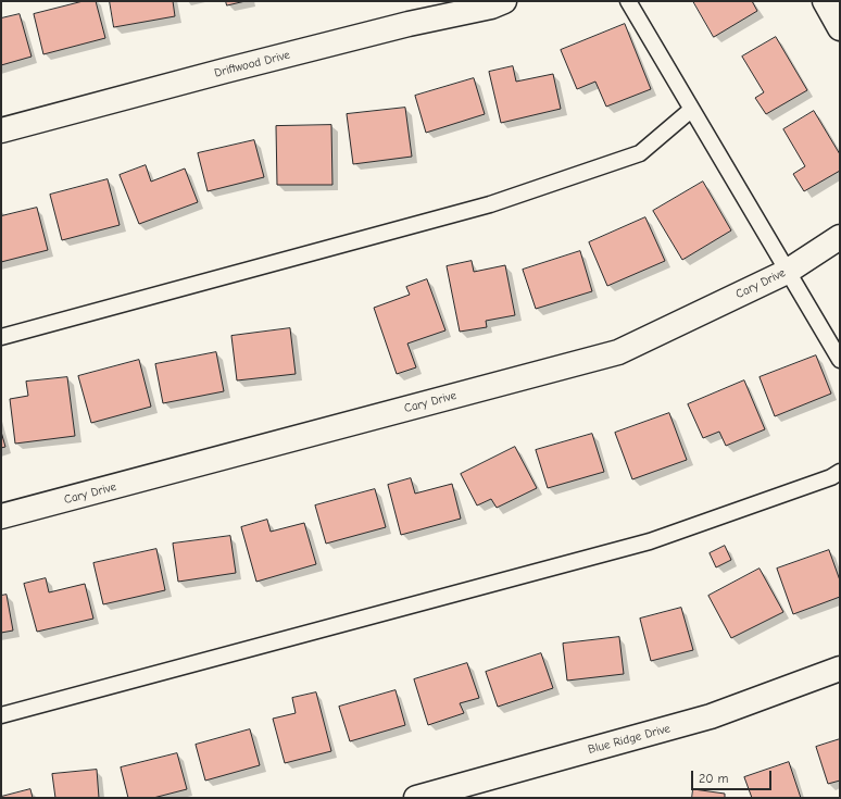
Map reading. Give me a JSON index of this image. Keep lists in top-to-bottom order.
{
  "streets": {
    "street": ["Driftwood Drive", "Cary Drive", "Blue Ridge Drive"]
  },
  "scale_bar": "20 m"
}
